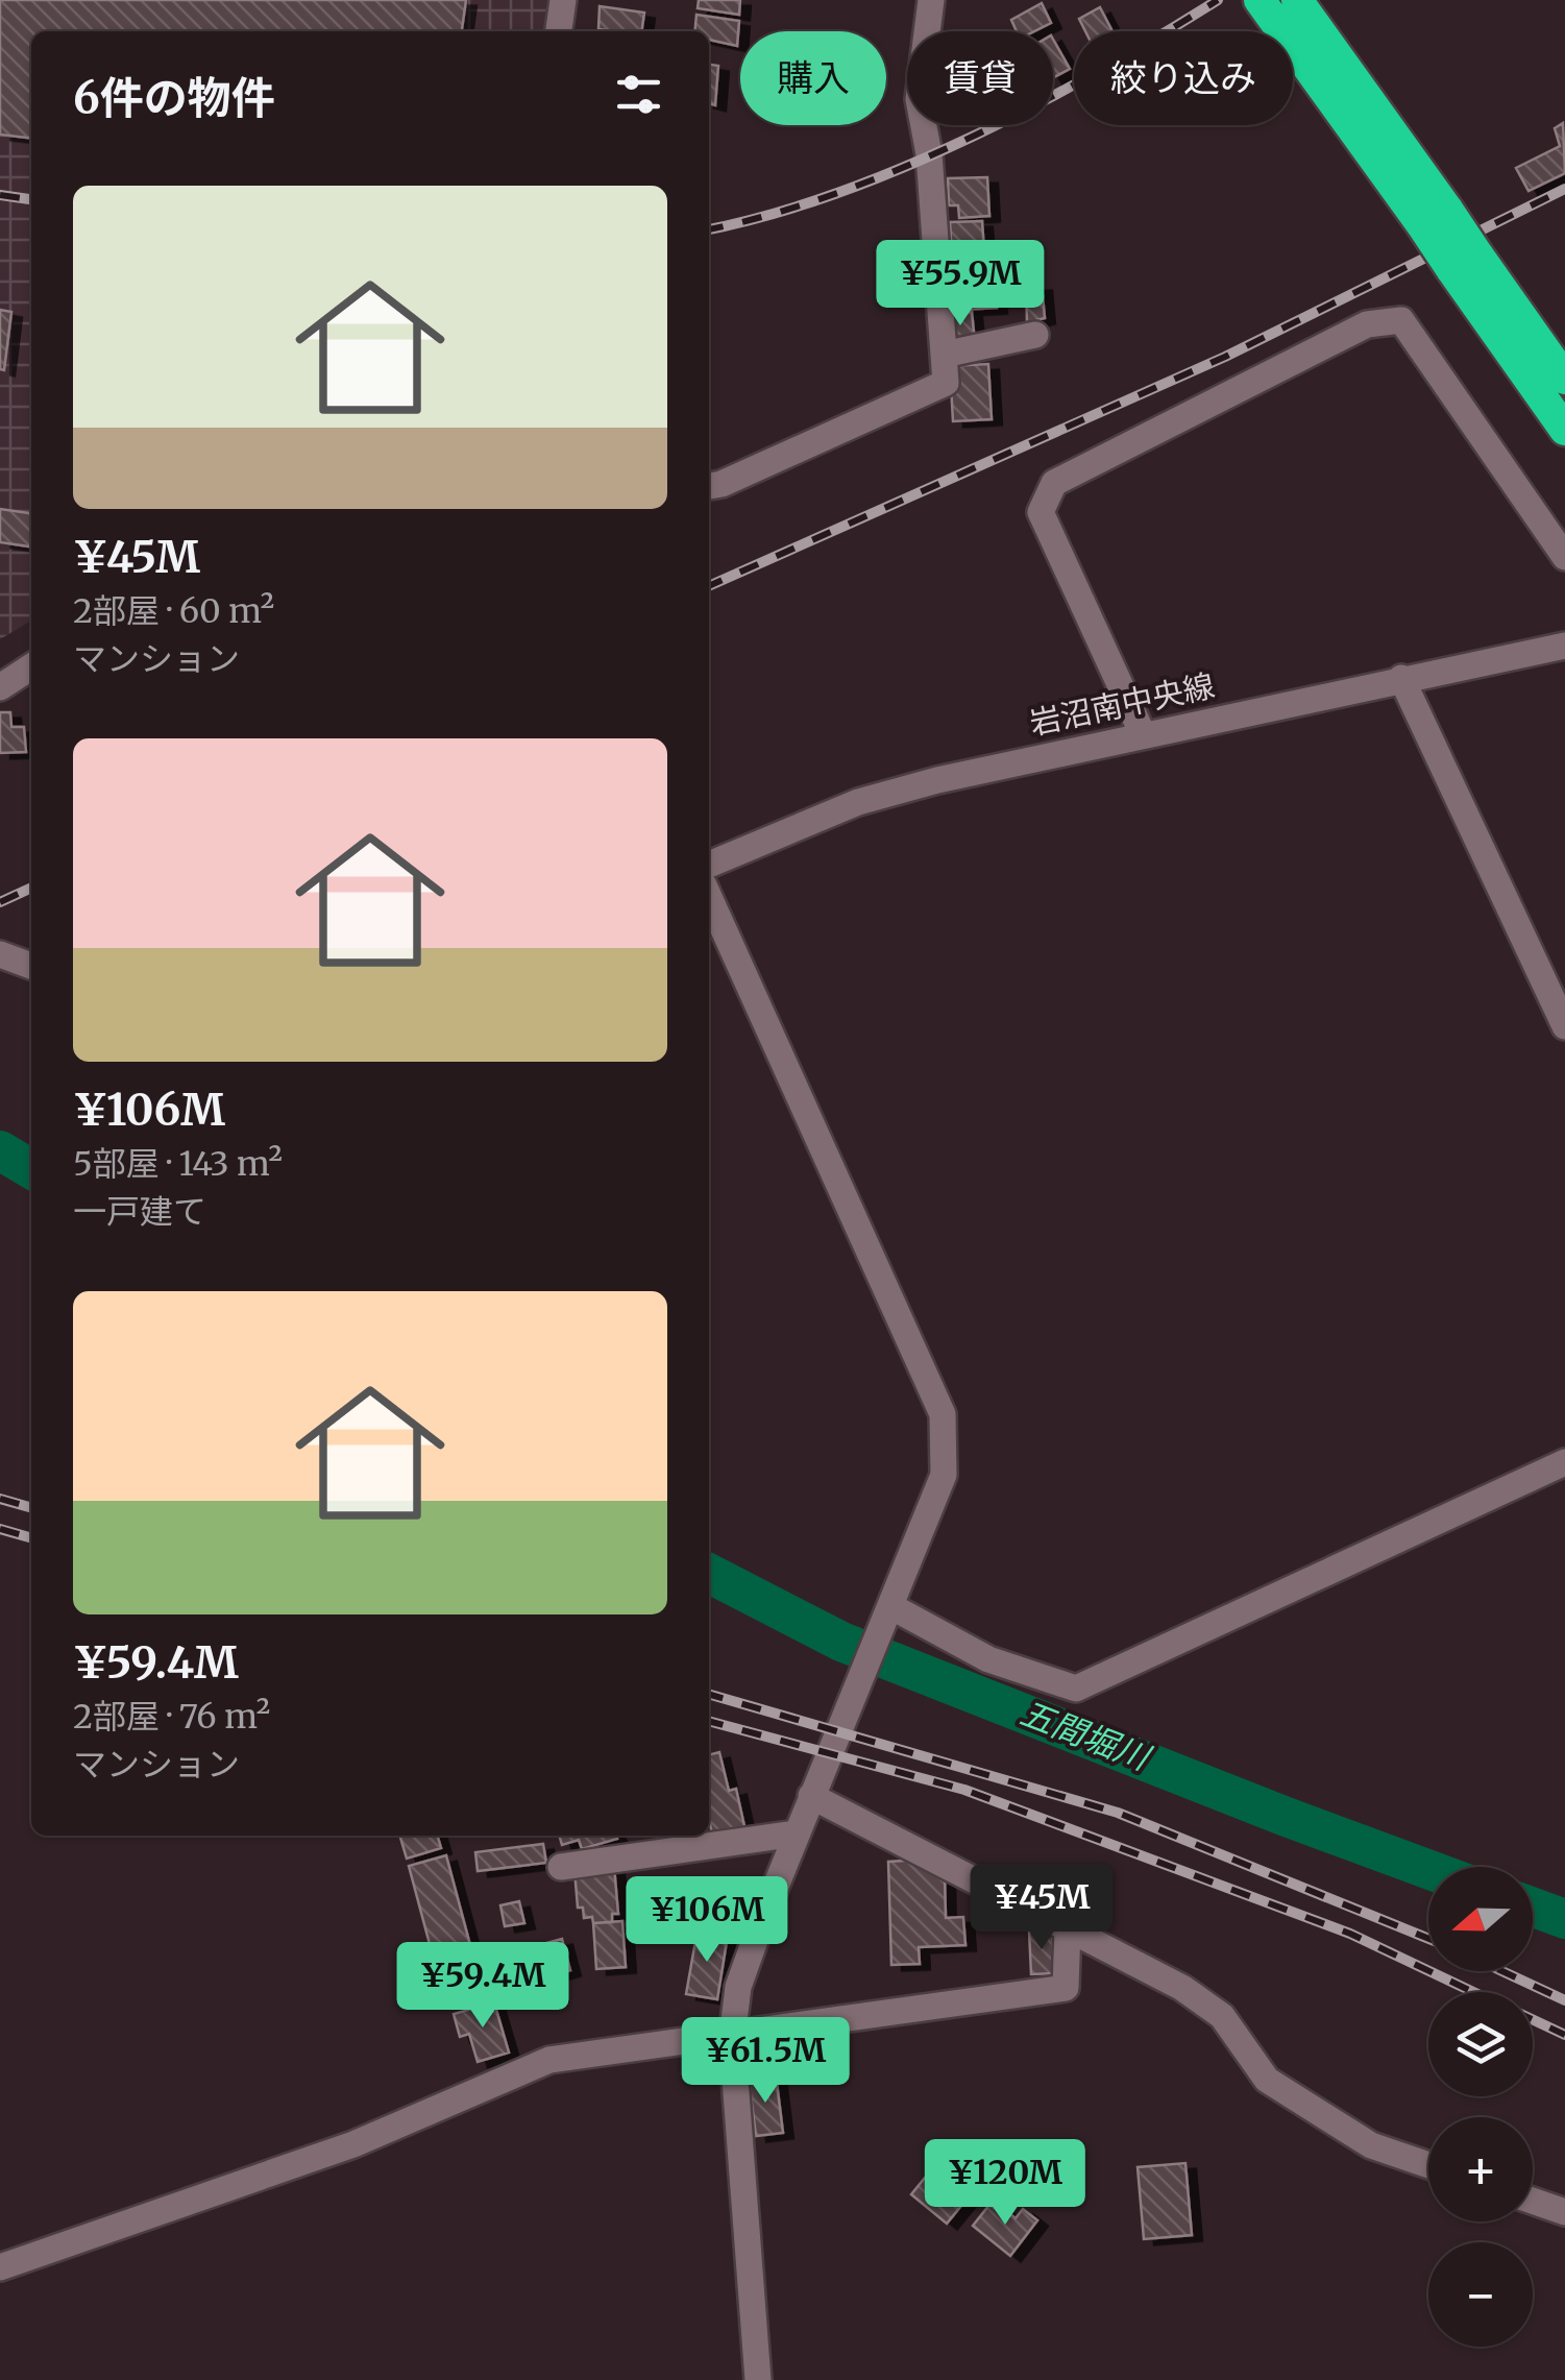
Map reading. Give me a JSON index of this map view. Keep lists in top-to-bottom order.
{
  "streets": {
    "street": ["岩沼南中央線"]
  },
  "water": ["五間堀川"],
  "north": "left",
  "page": {
    "chip": ["購入", "賃貸", "絞り込み"],
    "heading": "6件の物件",
    "list": [
      {
        "name": "¥45M",
        "note": "2部屋 · 60 m² · マンション"
      },
      {
        "name": "¥106M",
        "note": "5部屋 · 143 m² · 一戸建て"
      },
      {
        "name": "¥59.4M",
        "note": "2部屋 · 76 m² · マンション"
      }
    ],
    "price": [
      "¥55.9M",
      "¥45M",
      "¥106M",
      "¥59.4M",
      "¥61.5M",
      "¥120M"
    ],
    "map_buttons": ["+", "−"]
  }
}
